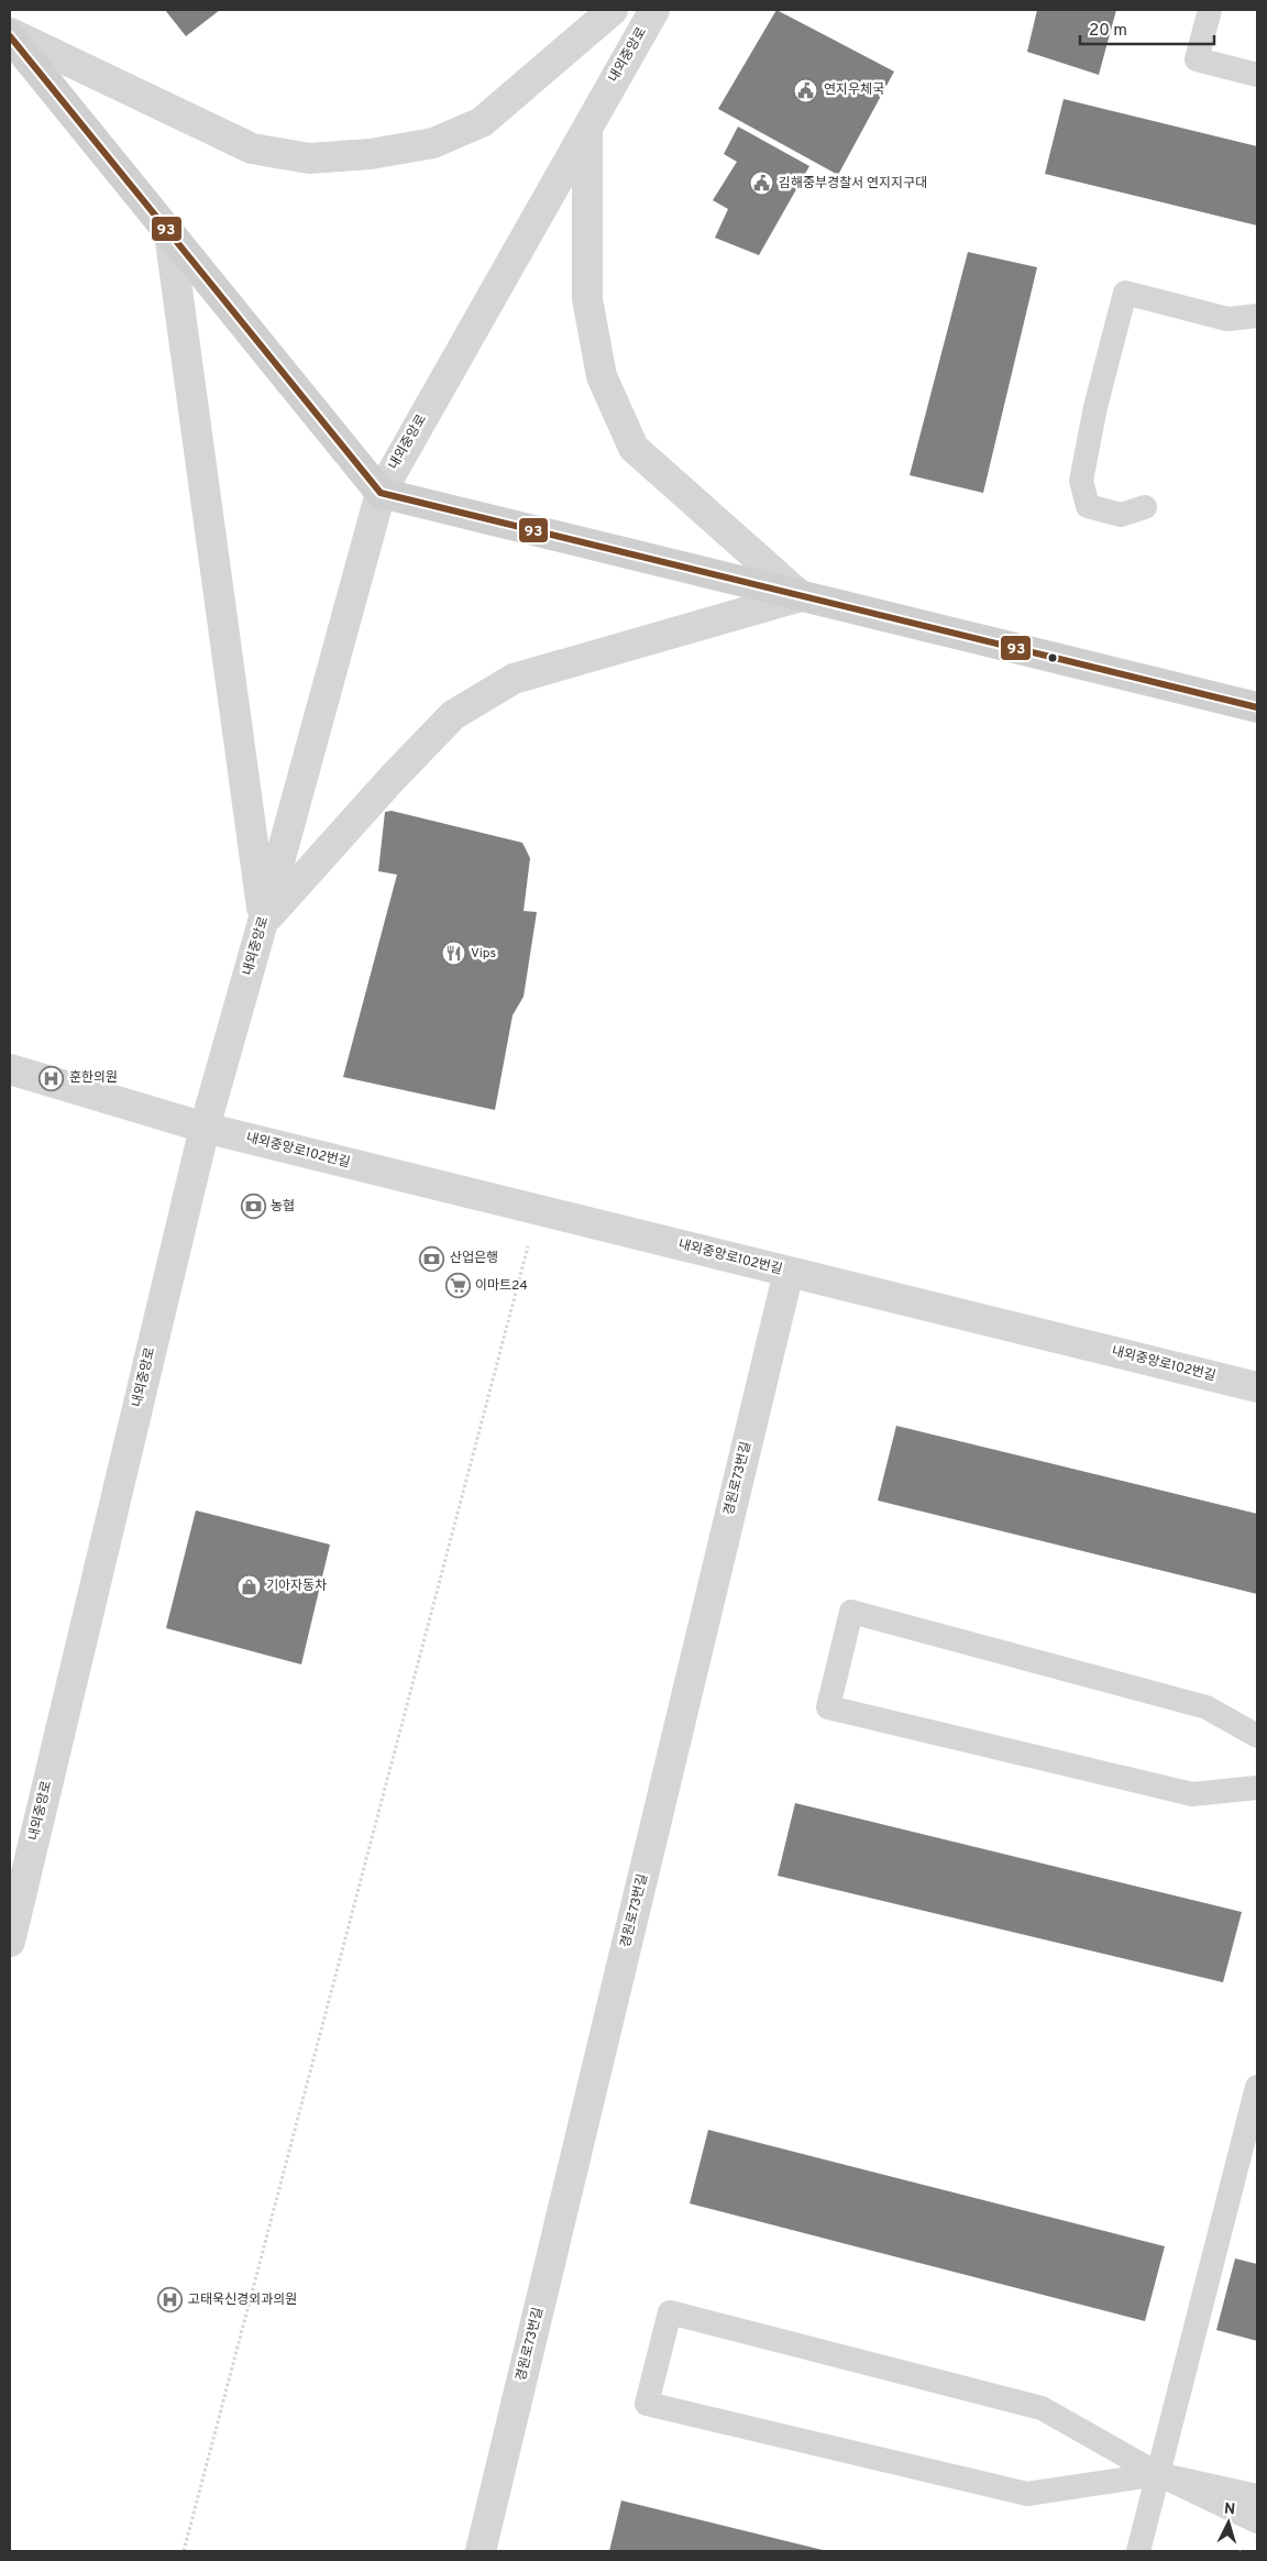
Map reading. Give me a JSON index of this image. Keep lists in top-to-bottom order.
{
  "streets": {
    "street": ["내외중앙로", "내외중앙로102번길", "경원로73번길"]
  },
  "crossings": [
    ["내외중앙로", "내외중앙로102번길"],
    ["내외중앙로102번길", "경원로73번길"]
  ],
  "places": {
    "public building": ["연지우체국", "김해중부경찰서 연지지구대"],
    "restaurant": ["Vips"],
    "hospital": ["훈한의원", "고태욱신경외과의원"],
    "bank": ["농협", "산업은행"],
    "supermarket": ["이마트24"],
    "shop": ["기아자동차"]
  },
  "lines": ["transit line 93"],
  "scale_bar": "20 m",
  "north": "top"
}
